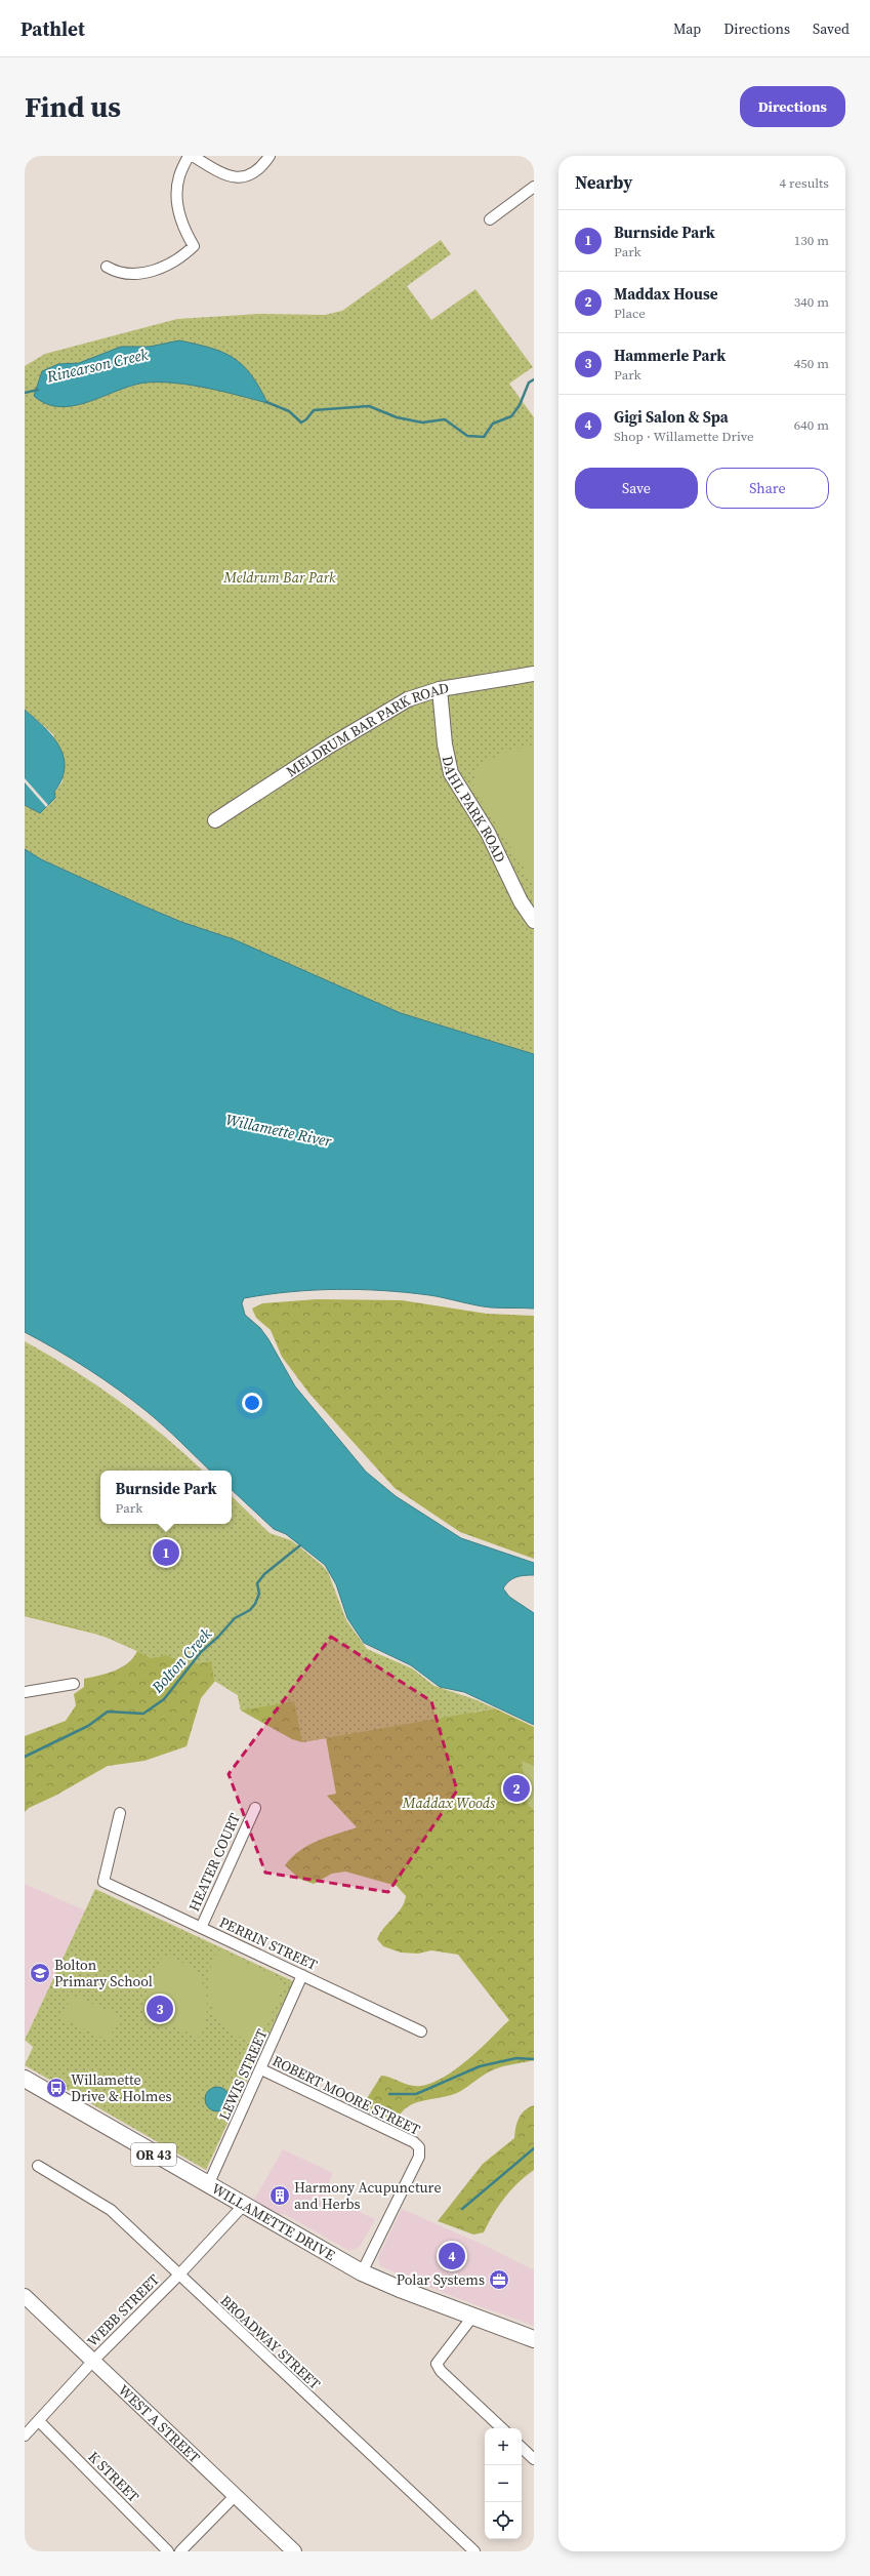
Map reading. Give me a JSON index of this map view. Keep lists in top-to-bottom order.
{
  "streets": {
    "main road": ["OR 43", "WILLAMETTE DRIVE"],
    "street": [
      "MELDRUM BAR PARK ROAD",
      "DAHL PARK ROAD",
      "HEATER COURT",
      "PERRIN STREET",
      "LEWIS STREET",
      "ROBERT MOORE STREET",
      "WEBB STREET",
      "BROADWAY STREET",
      "WEST A STREET",
      "K STREET"
    ]
  },
  "crossings": [
    ["MELDRUM BAR PARK ROAD", "DAHL PARK ROAD"],
    ["HEATER COURT", "PERRIN STREET"],
    ["PERRIN STREET", "LEWIS STREET"],
    ["LEWIS STREET", "ROBERT MOORE STREET"],
    ["LEWIS STREET", "WILLAMETTE DRIVE"],
    ["ROBERT MOORE STREET", "WILLAMETTE DRIVE"],
    ["WILLAMETTE DRIVE", "WEBB STREET"],
    ["WEBB STREET", "BROADWAY STREET"],
    ["WEBB STREET", "WEST A STREET"],
    ["WEBB STREET", "K STREET"]
  ],
  "water": ["Rinearson Creek", "Willamette River", "Bolton Creek"],
  "parks": ["Meldrum Bar Park", "Maddax Woods"],
  "places": {
    "school or university": ["Bolton Primary School"],
    "bus stop": ["Willamette Drive & Holmes"],
    "building": ["Harmony Acupuncture and Herbs"],
    "office": ["Polar Systems"]
  },
  "page": {
    "header": "Pathlet",
    "nav": ["Map", "Directions", "Saved"],
    "buttons": [
      "Directions",
      ["Save", "Share"]
    ],
    "title": "Find us",
    "heading": ["Nearby", "4 results"],
    "list": [
      {
        "mark": "1",
        "name": "Burnside Park",
        "note": "Park",
        "value": "130 m"
      },
      {
        "mark": "2",
        "name": "Maddax House",
        "note": "Place",
        "value": "340 m"
      },
      {
        "mark": "3",
        "name": "Hammerle Park",
        "note": "Park",
        "value": "450 m"
      },
      {
        "mark": "4",
        "name": "Gigi Salon & Spa",
        "note": "Shop · Willamette Drive",
        "value": "640 m"
      }
    ],
    "popup": ["Burnside Park", "Park"],
    "pins": [
      "1",
      "2",
      "3",
      "4"
    ],
    "map_buttons": ["+", "−"]
  }
}
